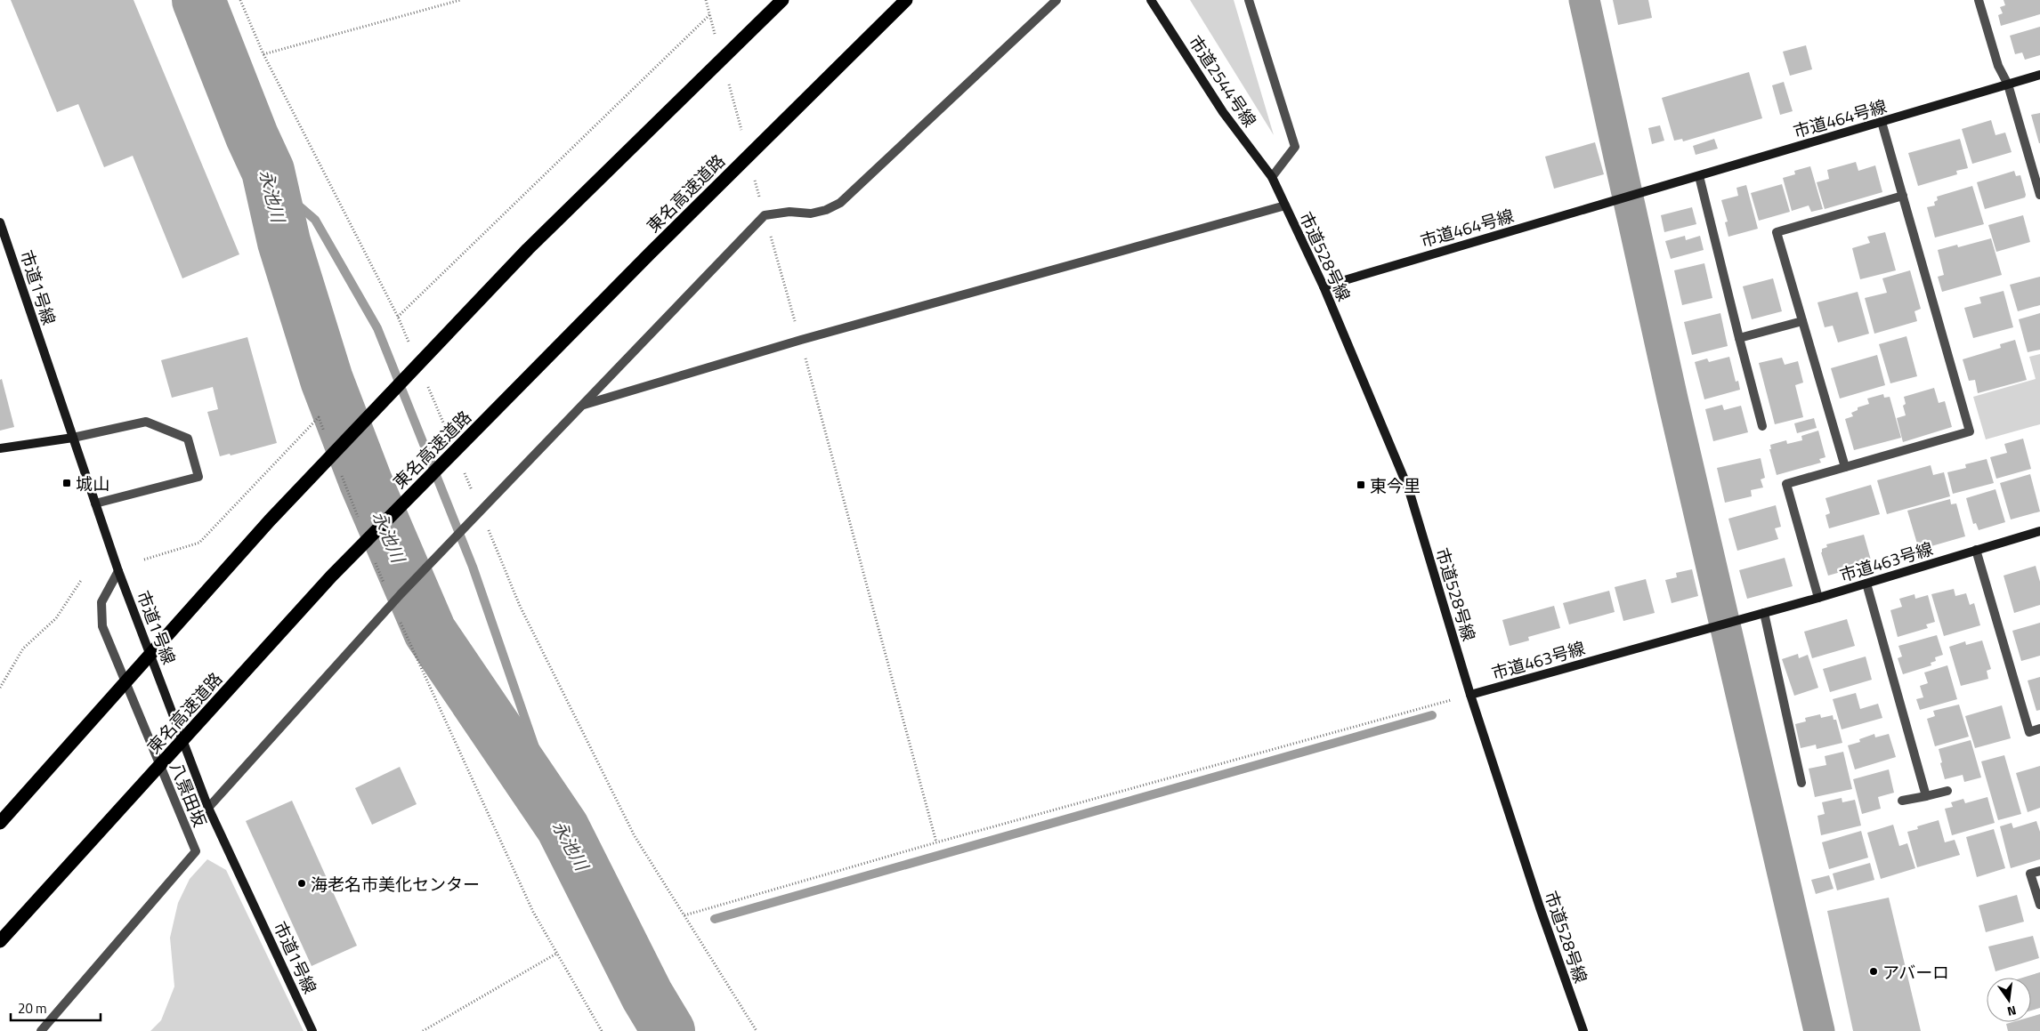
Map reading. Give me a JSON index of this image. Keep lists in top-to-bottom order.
{
  "streets": {
    "highway": ["東名高速道路"],
    "street": [
      "市道2544号線",
      "市道464号線",
      "市道528号線",
      "市道1号線",
      "市道463号線",
      "八景田坂"
    ]
  },
  "crossings": [
    ["市道2544号線", "市道528号線"],
    ["市道464号線", "市道528号線"],
    ["市道528号線", "市道463号線"],
    ["市道1号線", "八景田坂"]
  ],
  "water": ["永池川"],
  "places": {
    "transit": ["城山", "東今里"],
    "other": ["海老名市美化センター", "アバーロ"]
  },
  "scale_bar": "20 m",
  "north": "bottom"
}
